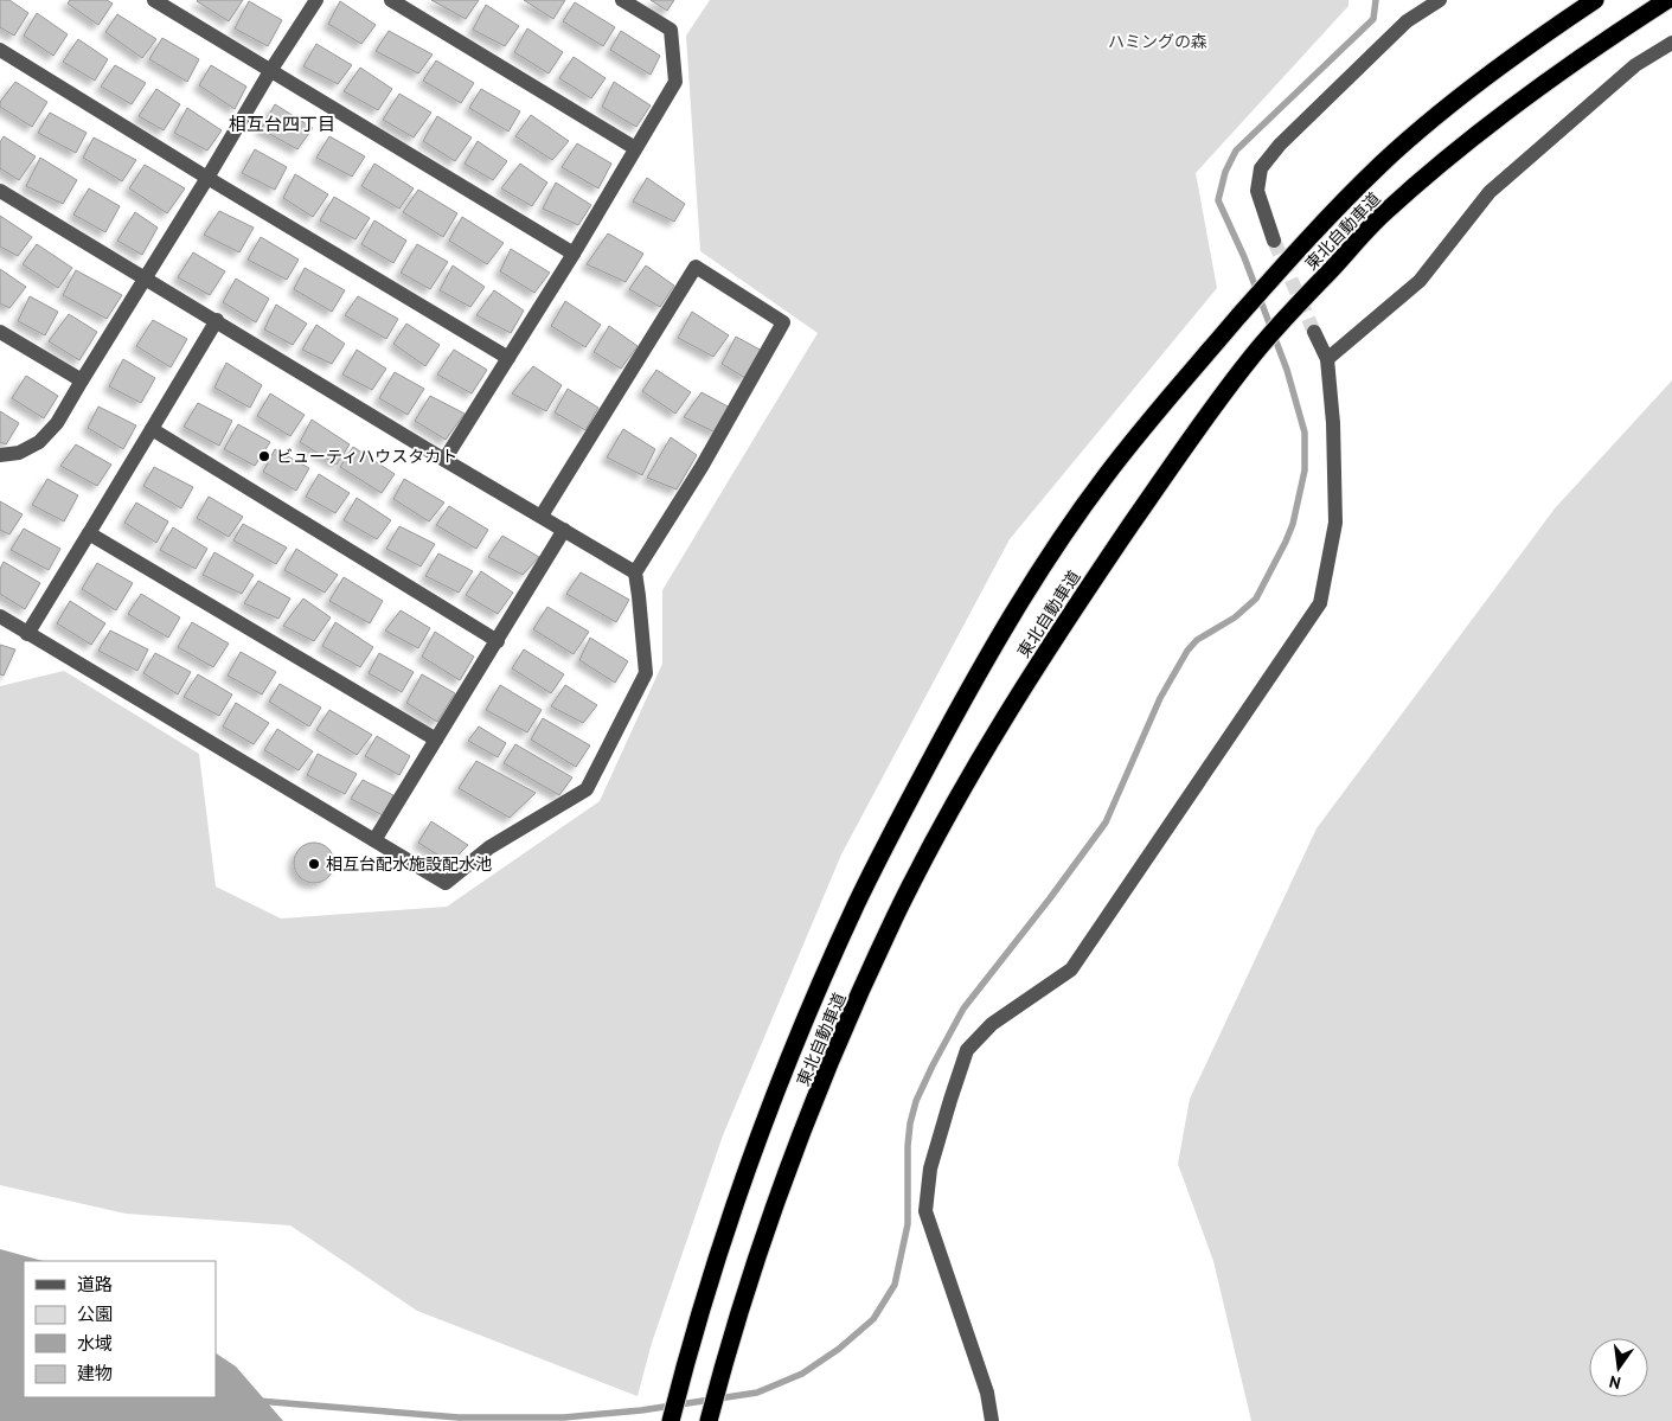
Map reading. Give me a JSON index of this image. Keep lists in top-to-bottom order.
{
  "streets": {
    "highway": ["東北自動車道"]
  },
  "districts": ["相互台四丁目"],
  "parks": ["ハミングの森"],
  "places": ["ビューティハウスタカト", "相互台配水施設配水池"],
  "legend": [
    "道路",
    "公園",
    "水域",
    "建物"
  ],
  "north": "bottom"
}
